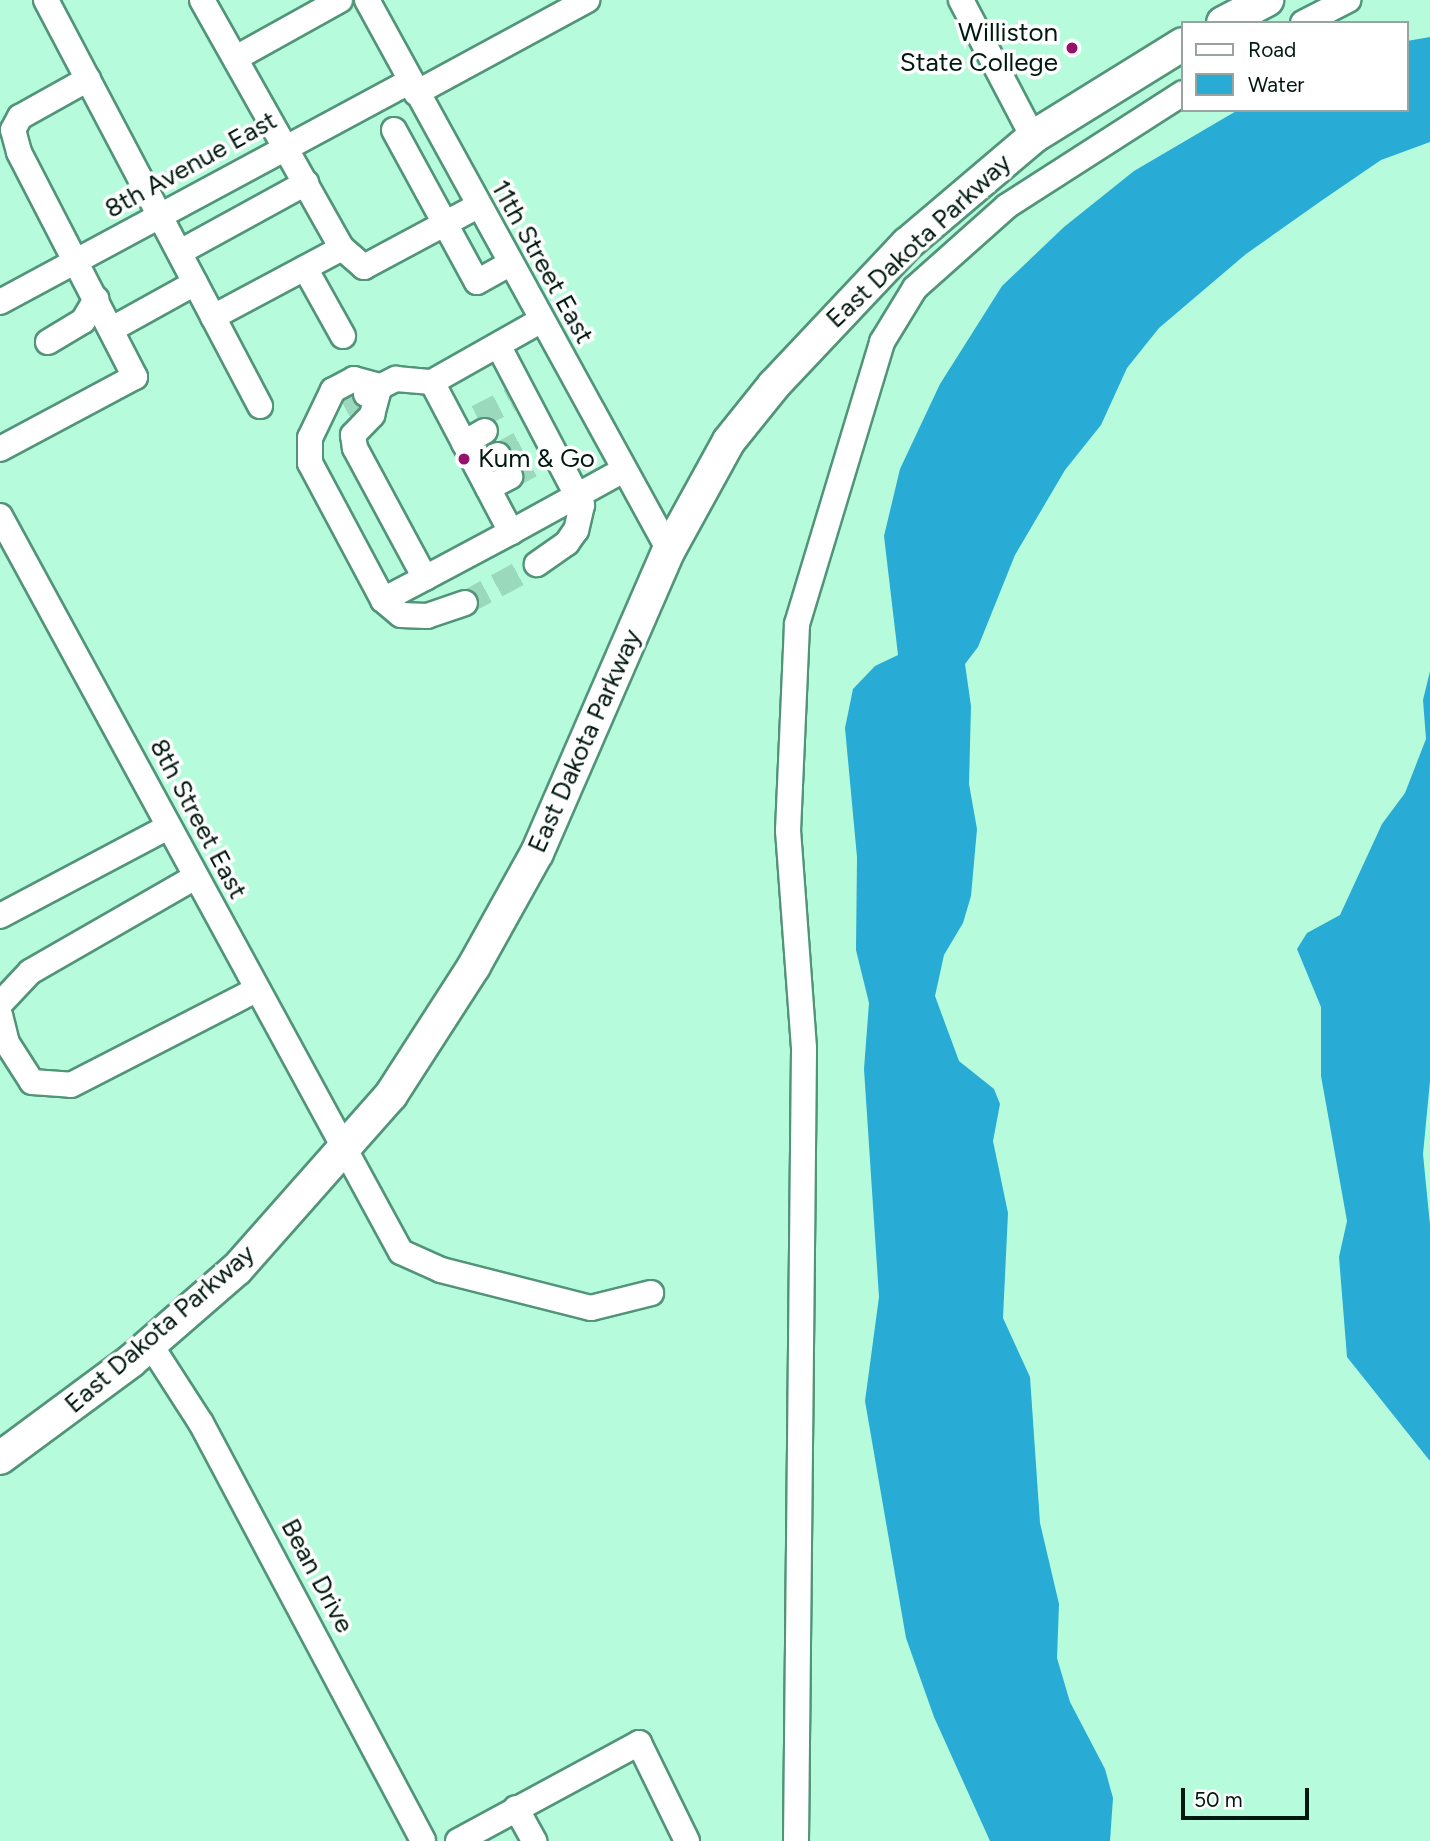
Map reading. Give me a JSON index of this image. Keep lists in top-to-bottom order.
{
  "streets": {
    "main road": ["East Dakota Parkway"],
    "street": [
      "8th Avenue East",
      "11th Street East",
      "8th Street East",
      "Bean Drive"
    ]
  },
  "crossings": [
    ["8th Avenue East", "11th Street East"],
    ["East Dakota Parkway", "11th Street East"],
    ["East Dakota Parkway", "8th Street East"],
    ["East Dakota Parkway", "Bean Drive"]
  ],
  "places": ["Williston State College", "Kum & Go"],
  "legend": ["Road", "Water"],
  "scale_bar": "50 m"
}
